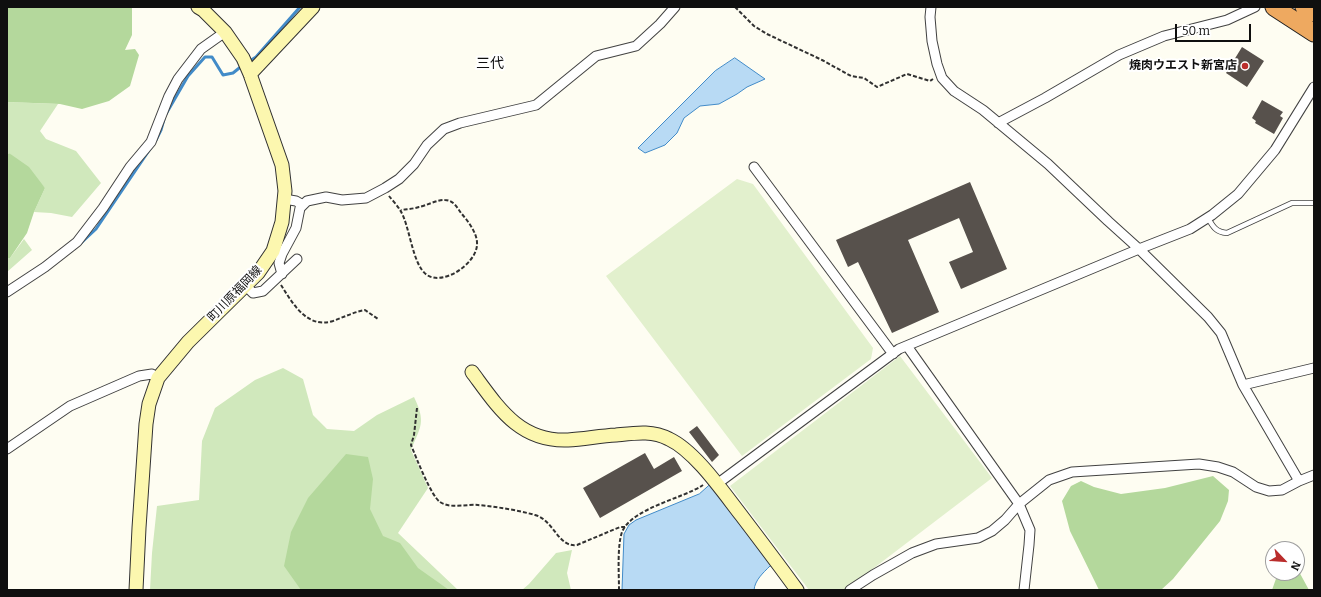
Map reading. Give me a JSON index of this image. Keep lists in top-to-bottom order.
{
  "streets": {
    "main road": ["町川原福岡線"]
  },
  "districts": ["三代"],
  "places": ["焼肉ウエスト新宮店"],
  "scale_bar": "50 m",
  "north": "bottom right"
}
